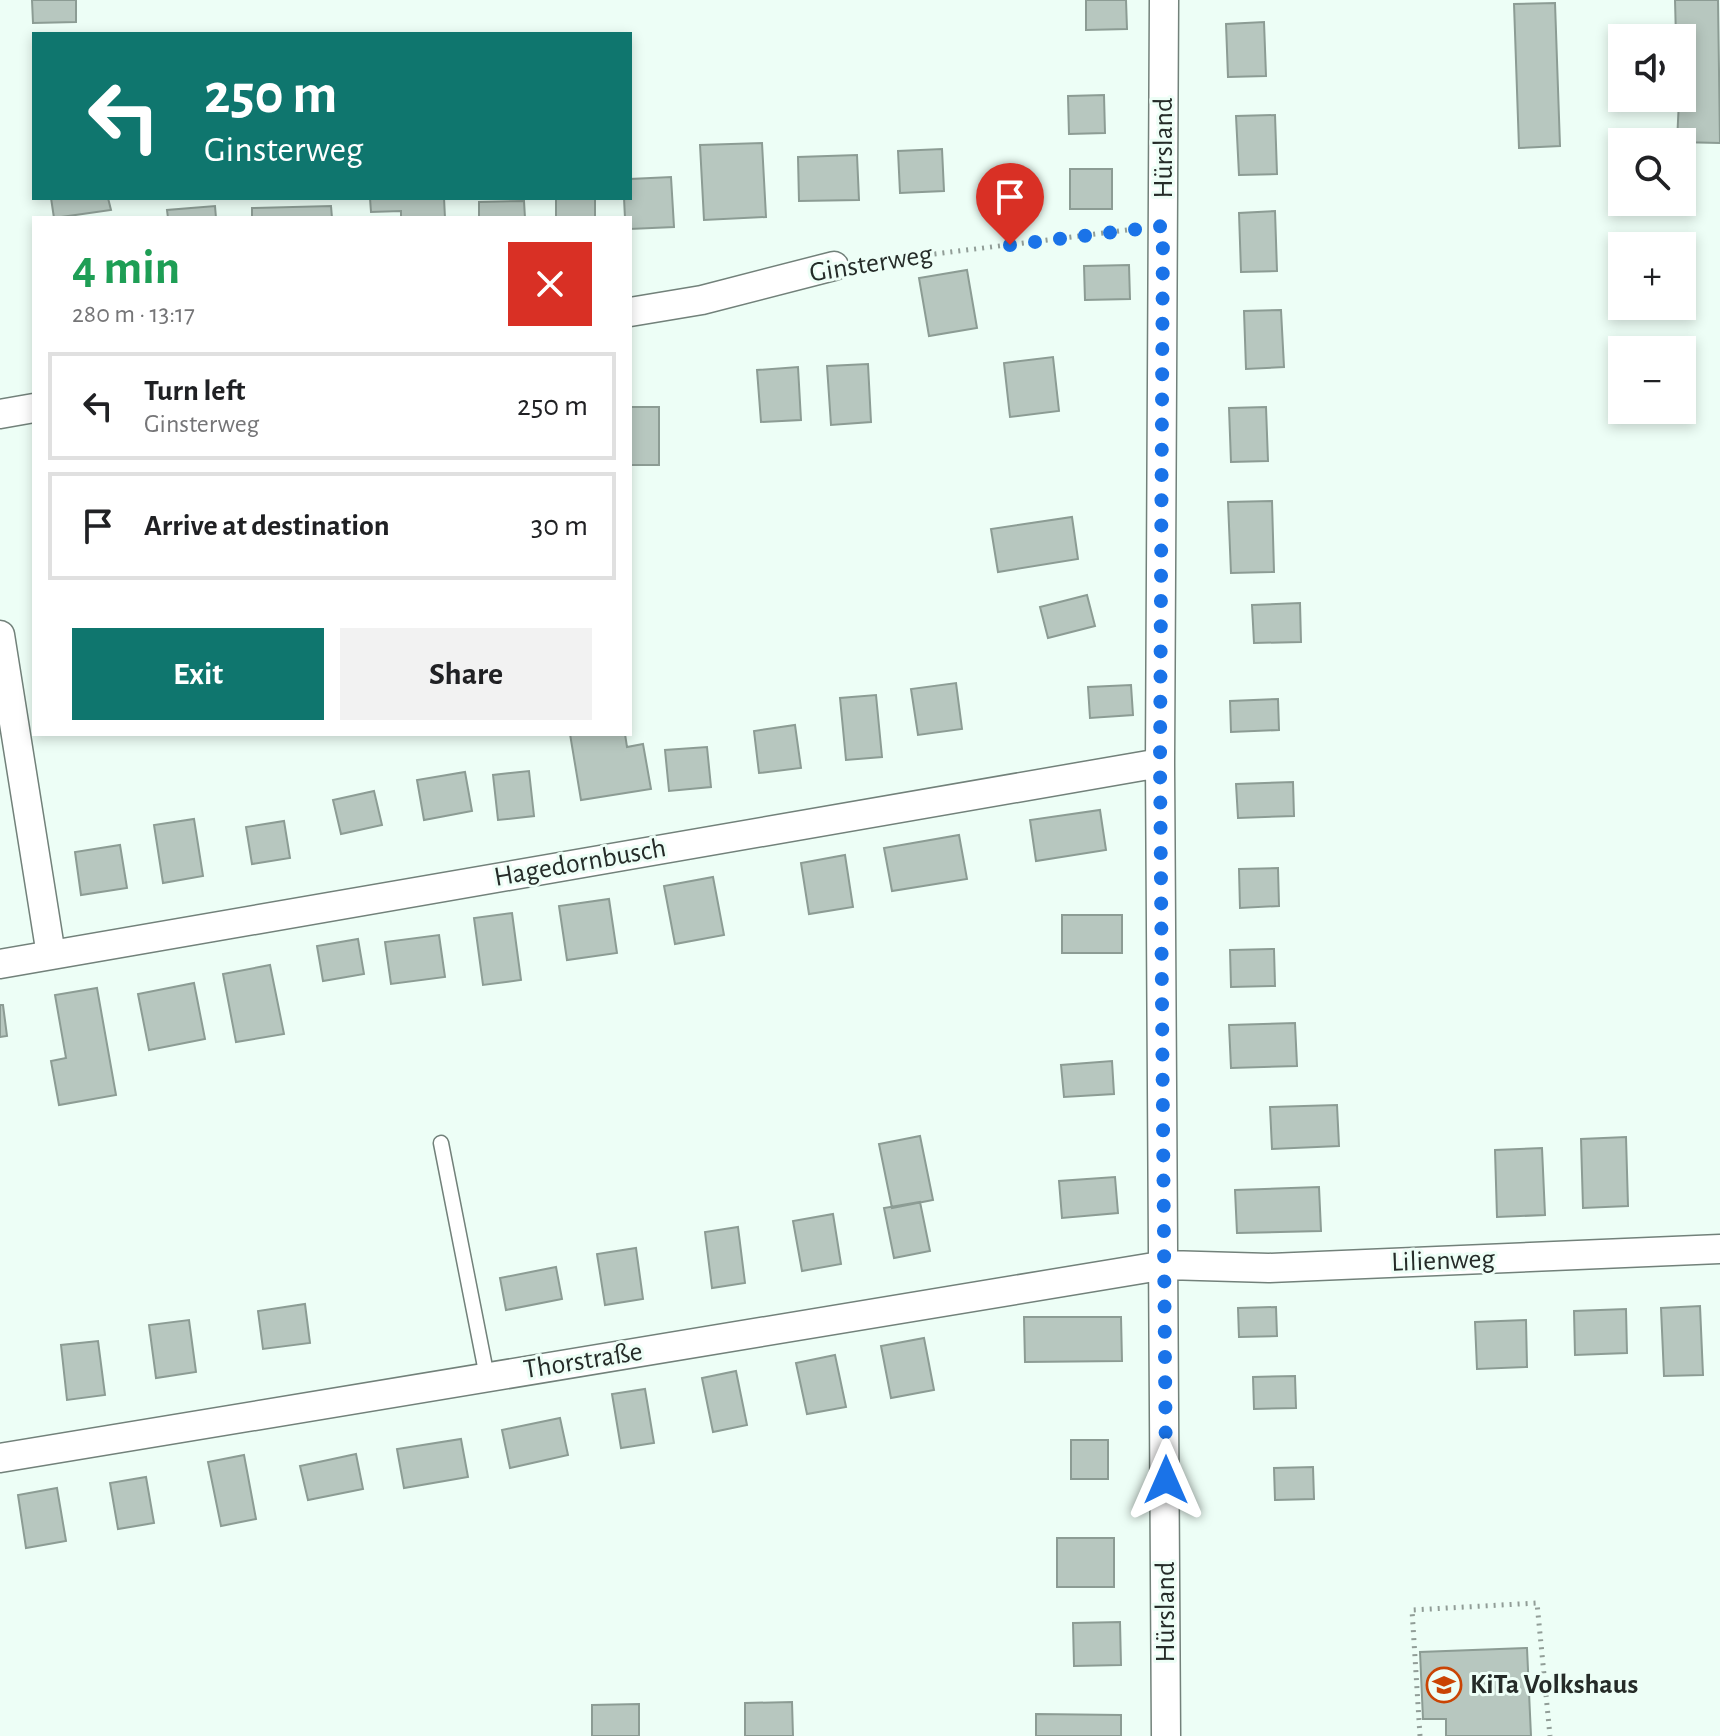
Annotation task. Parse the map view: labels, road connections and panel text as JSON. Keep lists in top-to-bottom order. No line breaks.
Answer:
{"streets":{"street":["Hürsland","Ginsterweg","Hagedornbusch","Lilienweg","Thorstraße"]},"crossings":[["Hürsland","Ginsterweg"],["Hürsland","Hagedornbusch"],["Hürsland","Lilienweg"],["Hürsland","Thorstraße"],["Lilienweg","Thorstraße"]],"places":{"school or university":["KiTa Volkshaus"]},"page":{"map_buttons":["+","−"],"turn":["250 m","Ginsterweg"],"heading":["4 min","280 m · 13:17"],"list":[{"name":"Turn left","note":"Ginsterweg","value":"250 m"},{"name":"Arrive at destination","value":"30 m"}],"buttons":["Exit","Share"]}}
